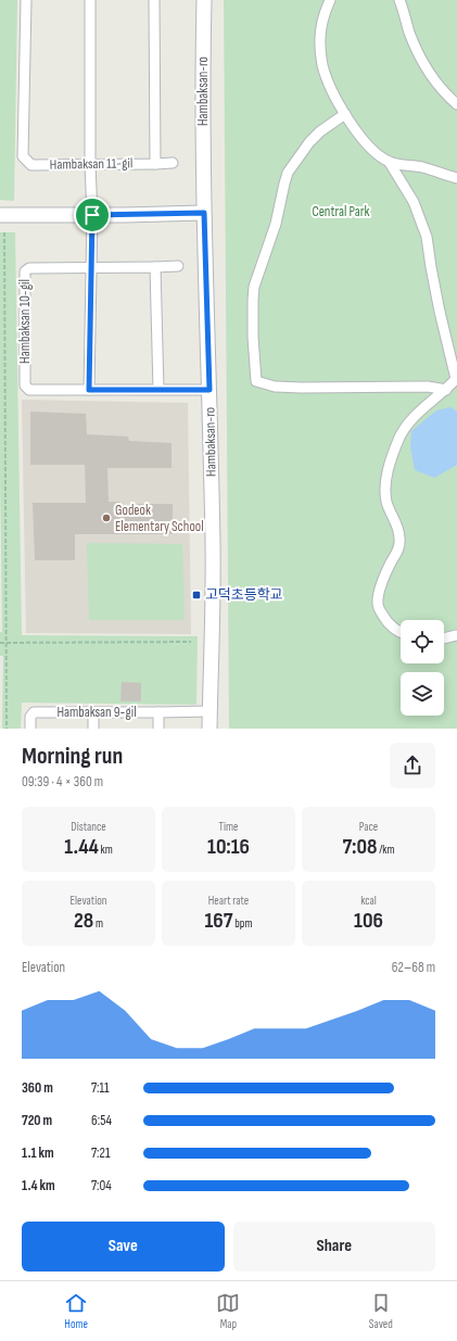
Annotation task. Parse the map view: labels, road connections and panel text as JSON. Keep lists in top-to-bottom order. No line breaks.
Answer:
{"streets":{"street":["Hambaksan-ro","Hambaksan 11-gil","Hambaksan 10-gil","Hambaksan 9-gil"]},"crossings":[["Hambaksan-ro","Hambaksan 10-gil"],["Hambaksan-ro","Hambaksan 9-gil"]],"parks":["Central Park"],"places":{"other":["Godeok Elementary School"],"transit":["고덕초등학교"]},"page":{"heading":["Morning run","09:39 · 4 × 360 m"],"stats":[["Distance","1.44 km"],["Time","10:16"],["Pace","7:08 /km"],["Elevation","28 m"],["Heart rate","167 bpm"],["kcal","106"]],"chart":["Elevation","62–68 m"],"list":[{"name":"360 m","note":"7:11"},{"name":"720 m","note":"6:54"},{"name":"1.1 km","note":"7:21"},{"name":"1.4 km","note":"7:04"}],"buttons":["Save","Share"],"tabs":["Home","Map","Saved"]}}
